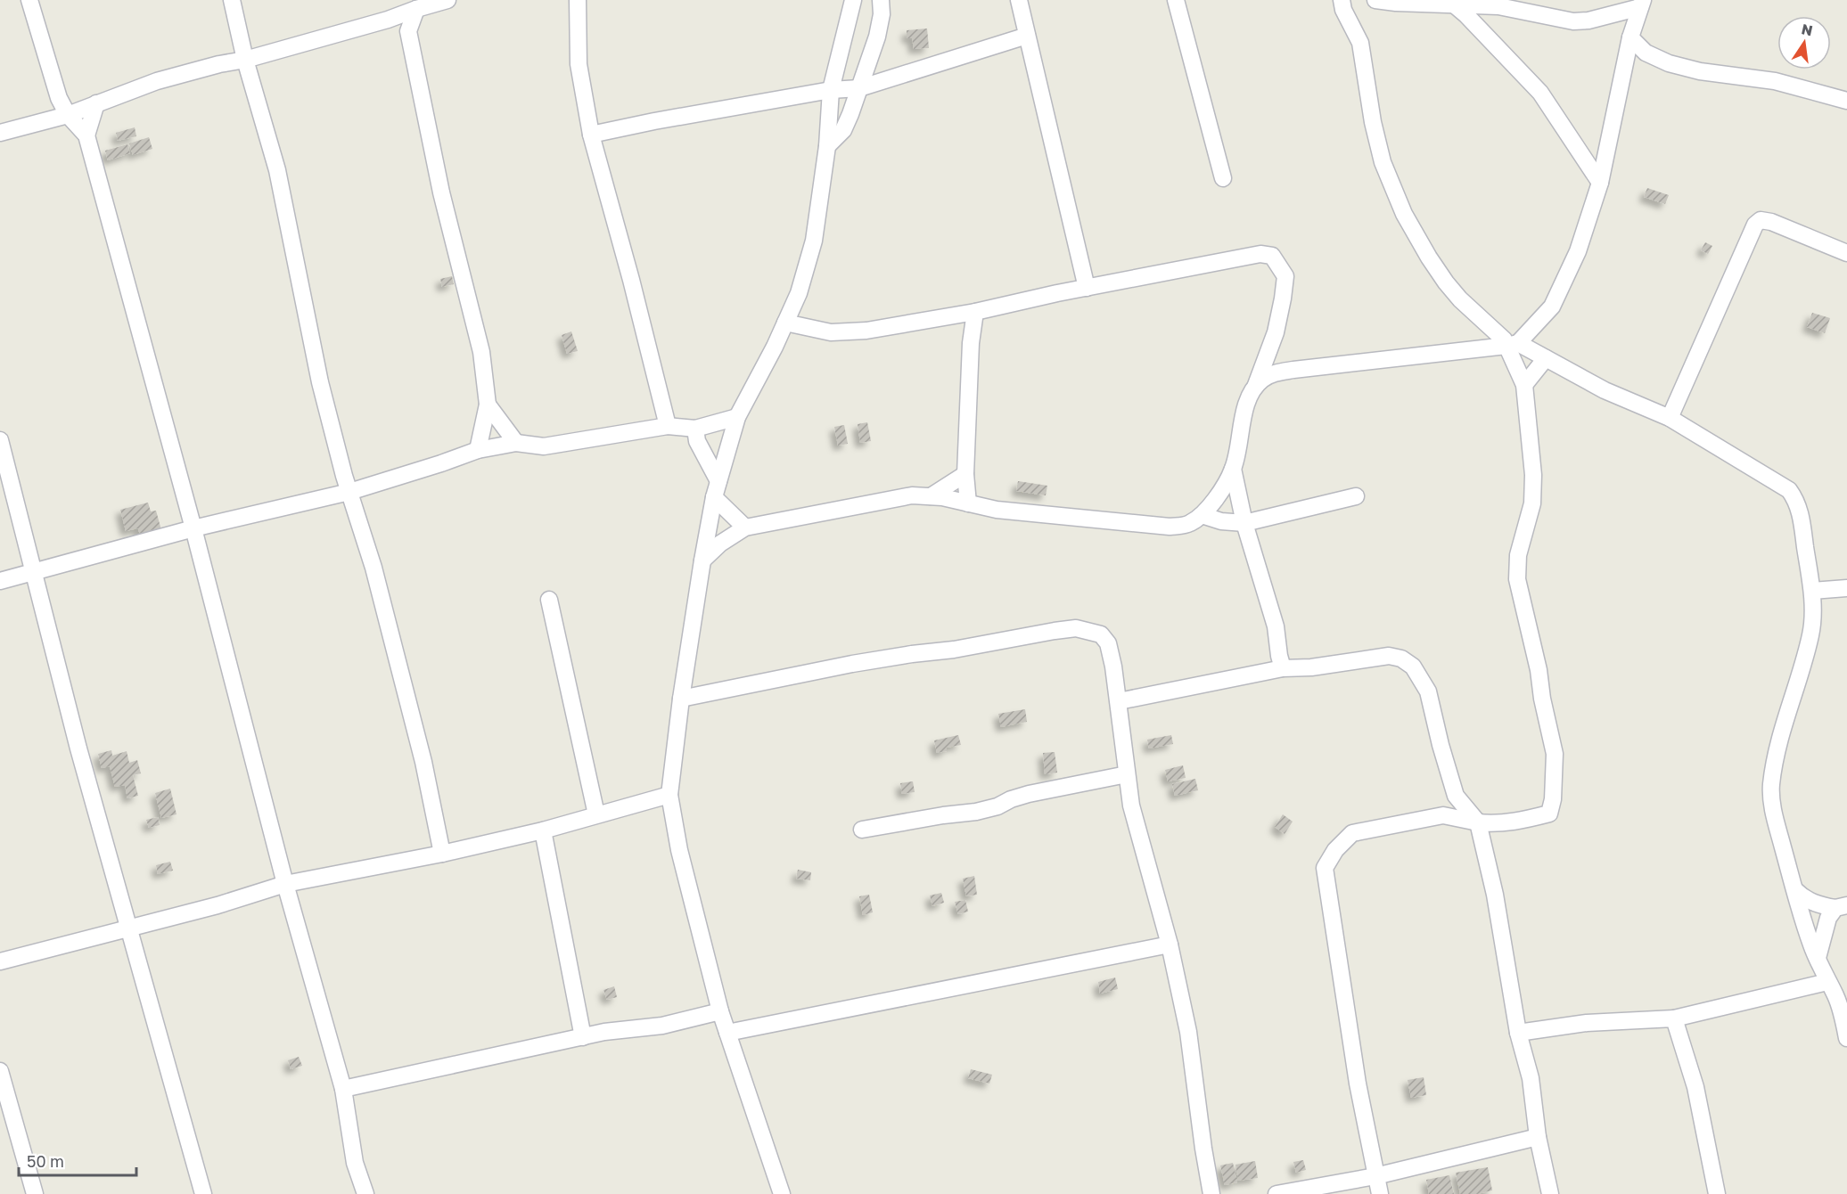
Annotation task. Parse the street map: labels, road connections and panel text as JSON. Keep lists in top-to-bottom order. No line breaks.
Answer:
{"scale_bar":"50 m","north":"top"}
